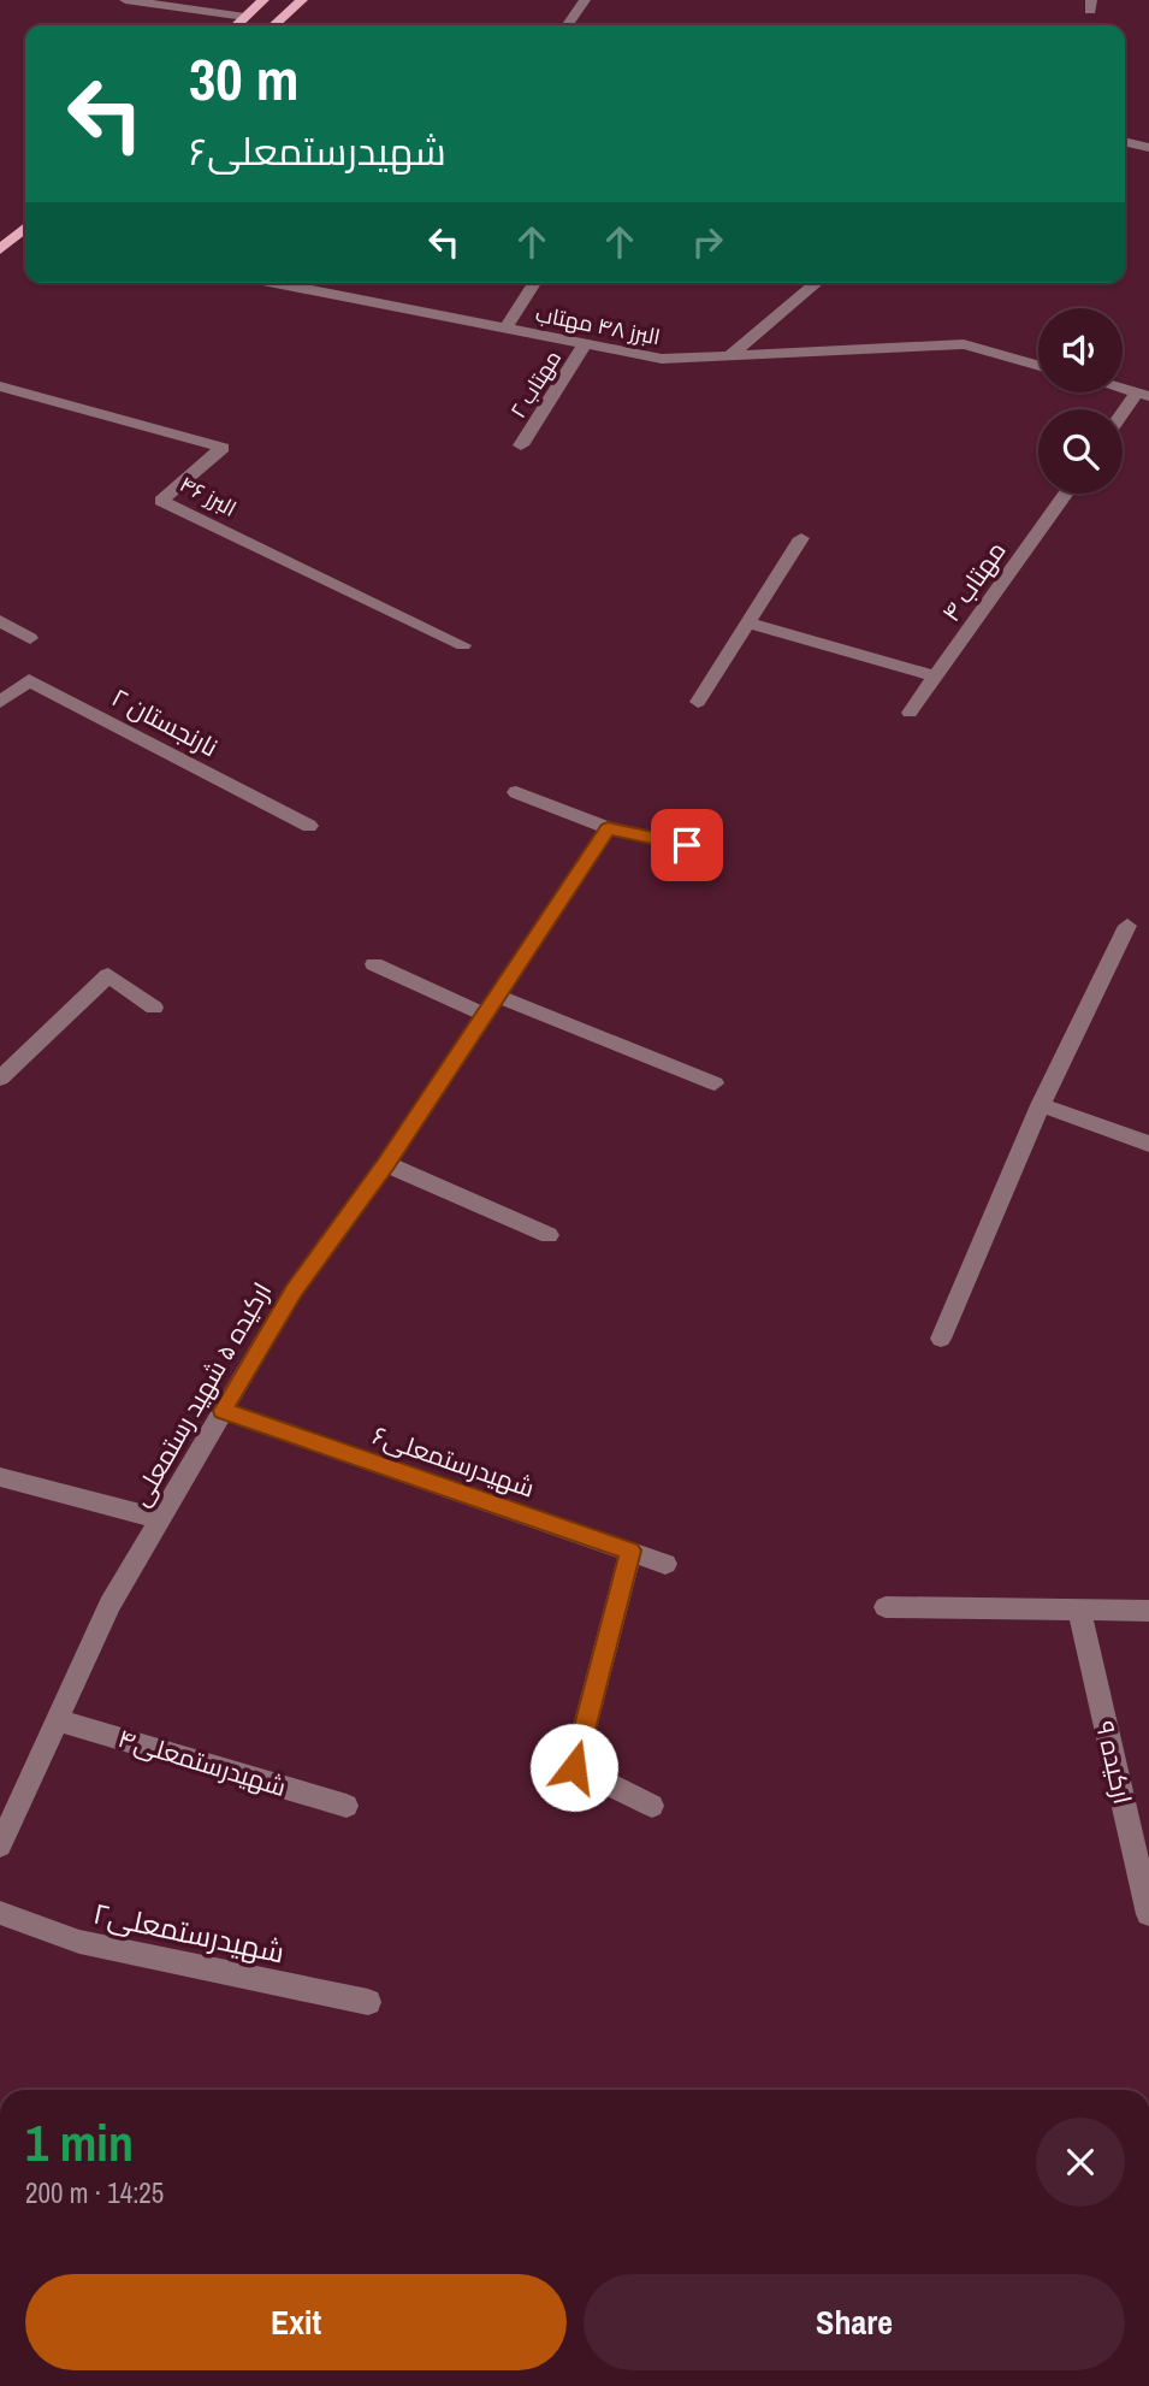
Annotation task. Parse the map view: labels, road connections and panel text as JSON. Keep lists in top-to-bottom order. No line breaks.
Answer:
{"streets":{"street":["البرز ۴۸ مهتاب","مهتاب ۲","البرز ۴۶","مهتاب ۴","نارنجستان ۲","ارکیده ۵ شهید رستمعلی","شهیدرستمعلی۶","شهیدرستمعلی۴","ارکیده ۹","شهیدرستمعلی۲"]},"crossings":[["البرز ۴۸ مهتاب","مهتاب ۲"],["ارکیده ۵ شهید رستمعلی","شهیدرستمعلی۶"],["ارکیده ۵ شهید رستمعلی","شهیدرستمعلی۴"]],"page":{"turn":["30 m","شهیدرستمعلی۶"],"heading":["1 min","200 m · 14:25"],"buttons":["Exit","Share"]}}
